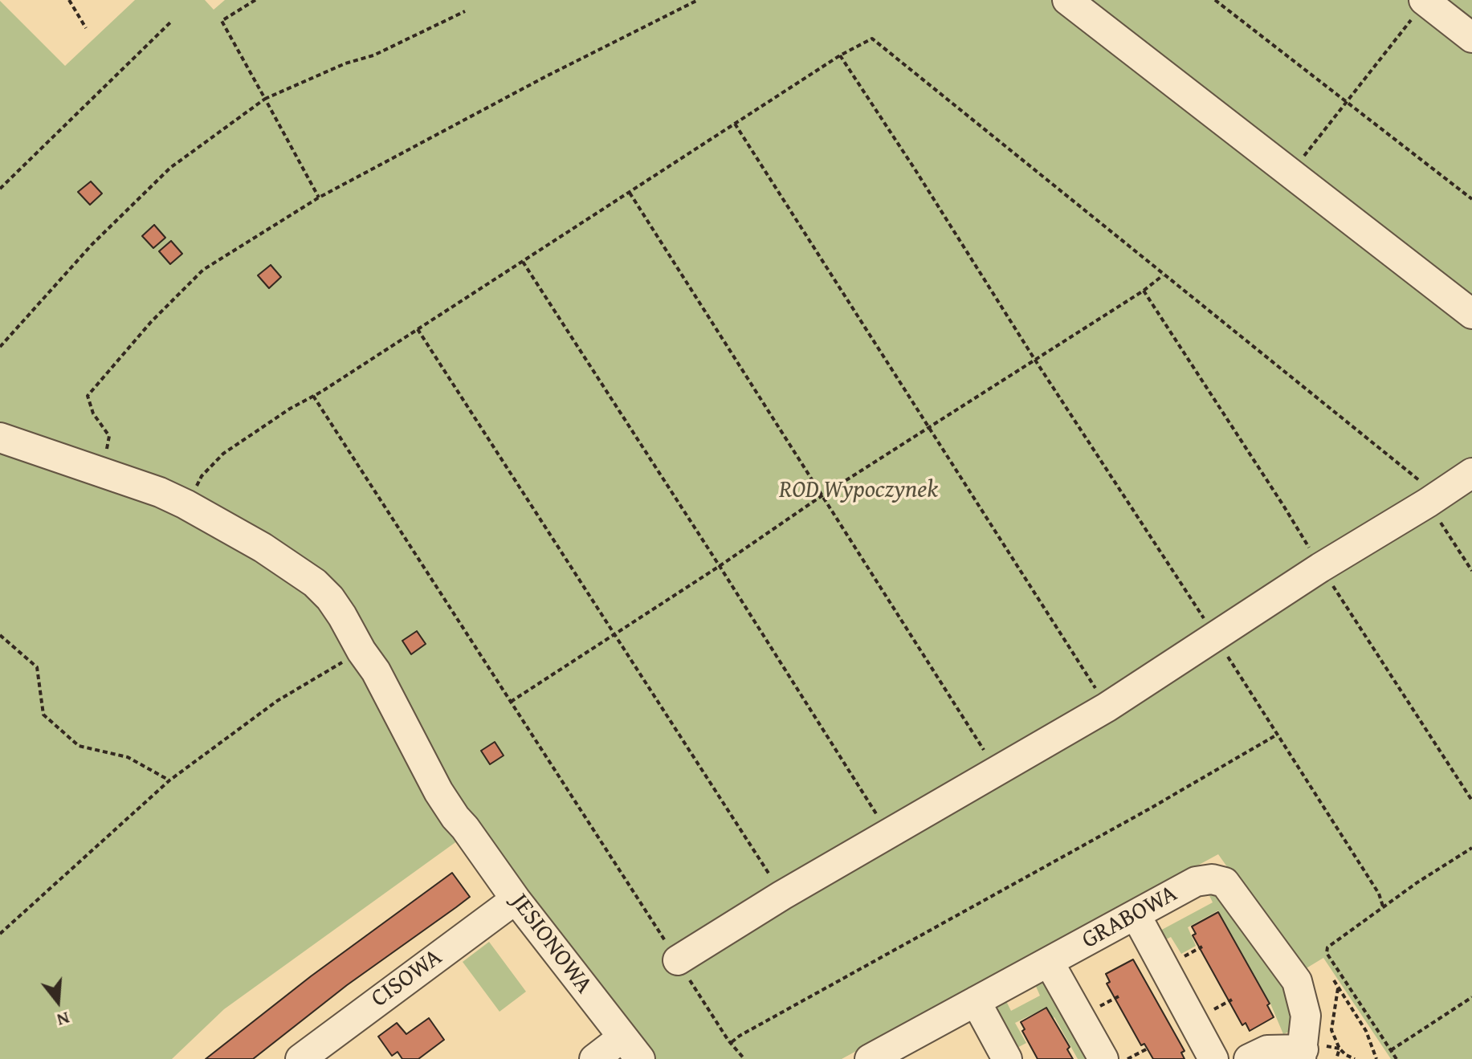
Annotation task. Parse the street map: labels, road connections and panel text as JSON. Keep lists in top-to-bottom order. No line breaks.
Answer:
{"streets":{"street":["GRABOWA","JESIONOWA","CISOWA"]},"crossings":[["JESIONOWA","CISOWA"]],"parks":["ROD Wypoczynek"],"north":"bottom"}
